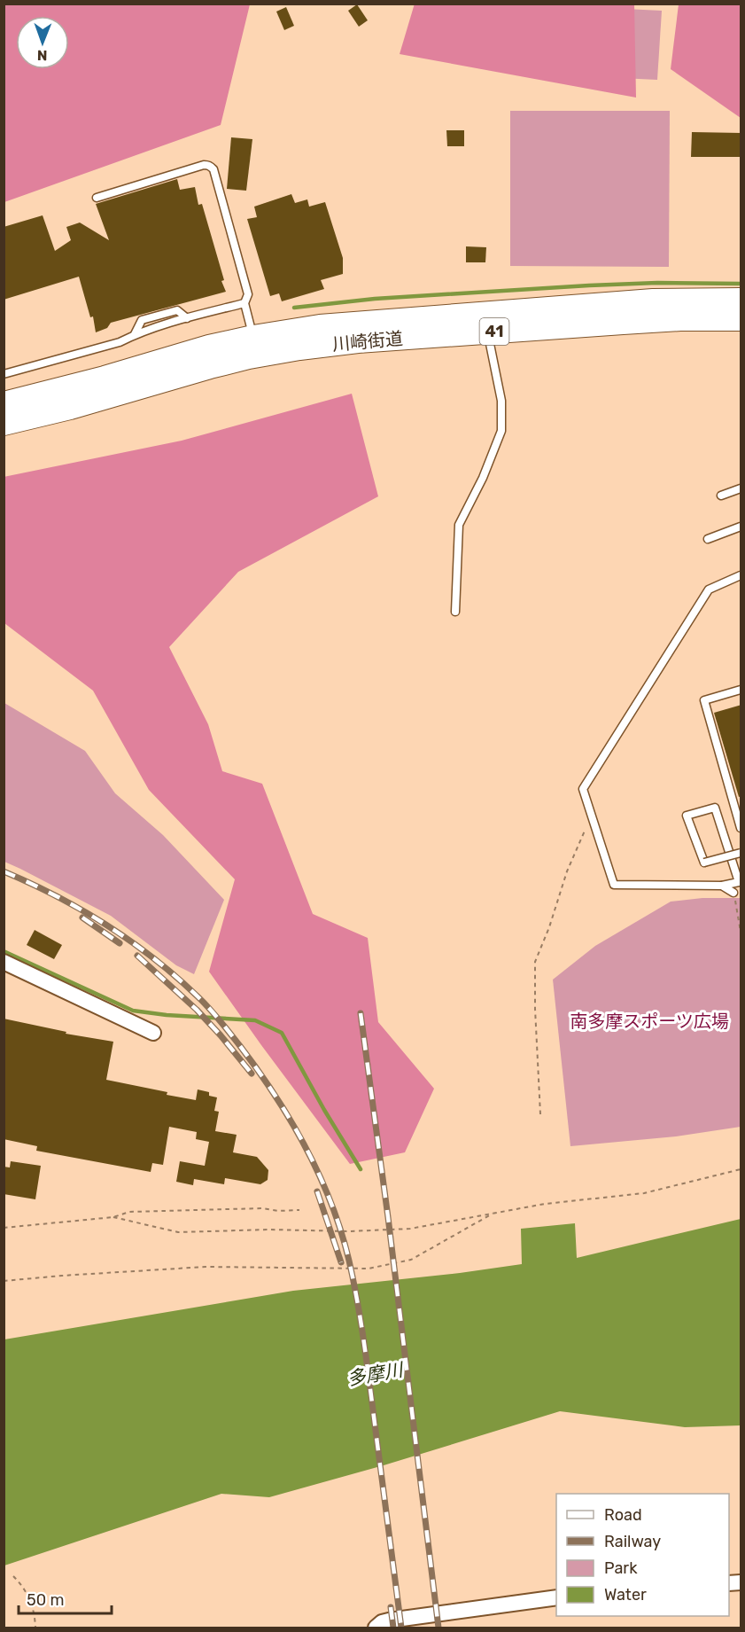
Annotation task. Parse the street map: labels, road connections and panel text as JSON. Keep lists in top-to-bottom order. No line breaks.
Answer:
{"streets":{"main road":["41","川崎街道"]},"water":["多摩川"],"parks":["南多摩スポーツ広場"],"legend":["Road","Railway","Park","Water"],"scale_bar":"50 m","north":"bottom"}
